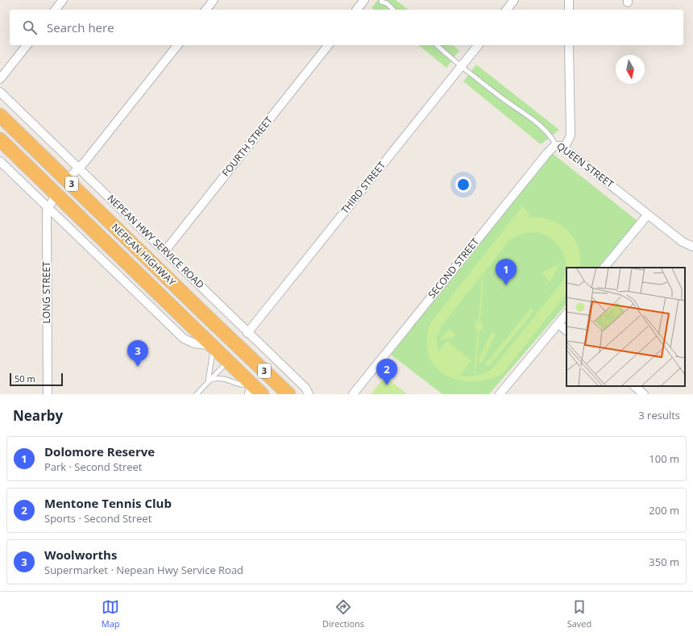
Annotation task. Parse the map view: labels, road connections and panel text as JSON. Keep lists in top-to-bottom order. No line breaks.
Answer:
{"streets":{"highway":["3","NEPEAN HIGHWAY"],"street":["FOURTH STREET","QUEEN STREET","THIRD STREET","NEPEAN HWY SERVICE ROAD","SECOND STREET","LONG STREET"]},"crossings":[["FOURTH STREET","NEPEAN HWY SERVICE ROAD"],["QUEEN STREET","THIRD STREET"],["QUEEN STREET","SECOND STREET"],["THIRD STREET","NEPEAN HWY SERVICE ROAD"]],"scale_bar":"50 m","north":"bottom","page":{"search":"Search here","pins":["1","3","2"],"scale":"50 m","heading":["Nearby","3 results"],"list":[{"mark":"1","name":"Dolomore Reserve","note":"Park · Second Street","value":"100 m"},{"mark":"2","name":"Mentone Tennis Club","note":"Sports · Second Street","value":"200 m"},{"mark":"3","name":"Woolworths","note":"Supermarket · Nepean Hwy Service Road","value":"350 m"}],"nav":["Map","Directions","Saved"]}}
